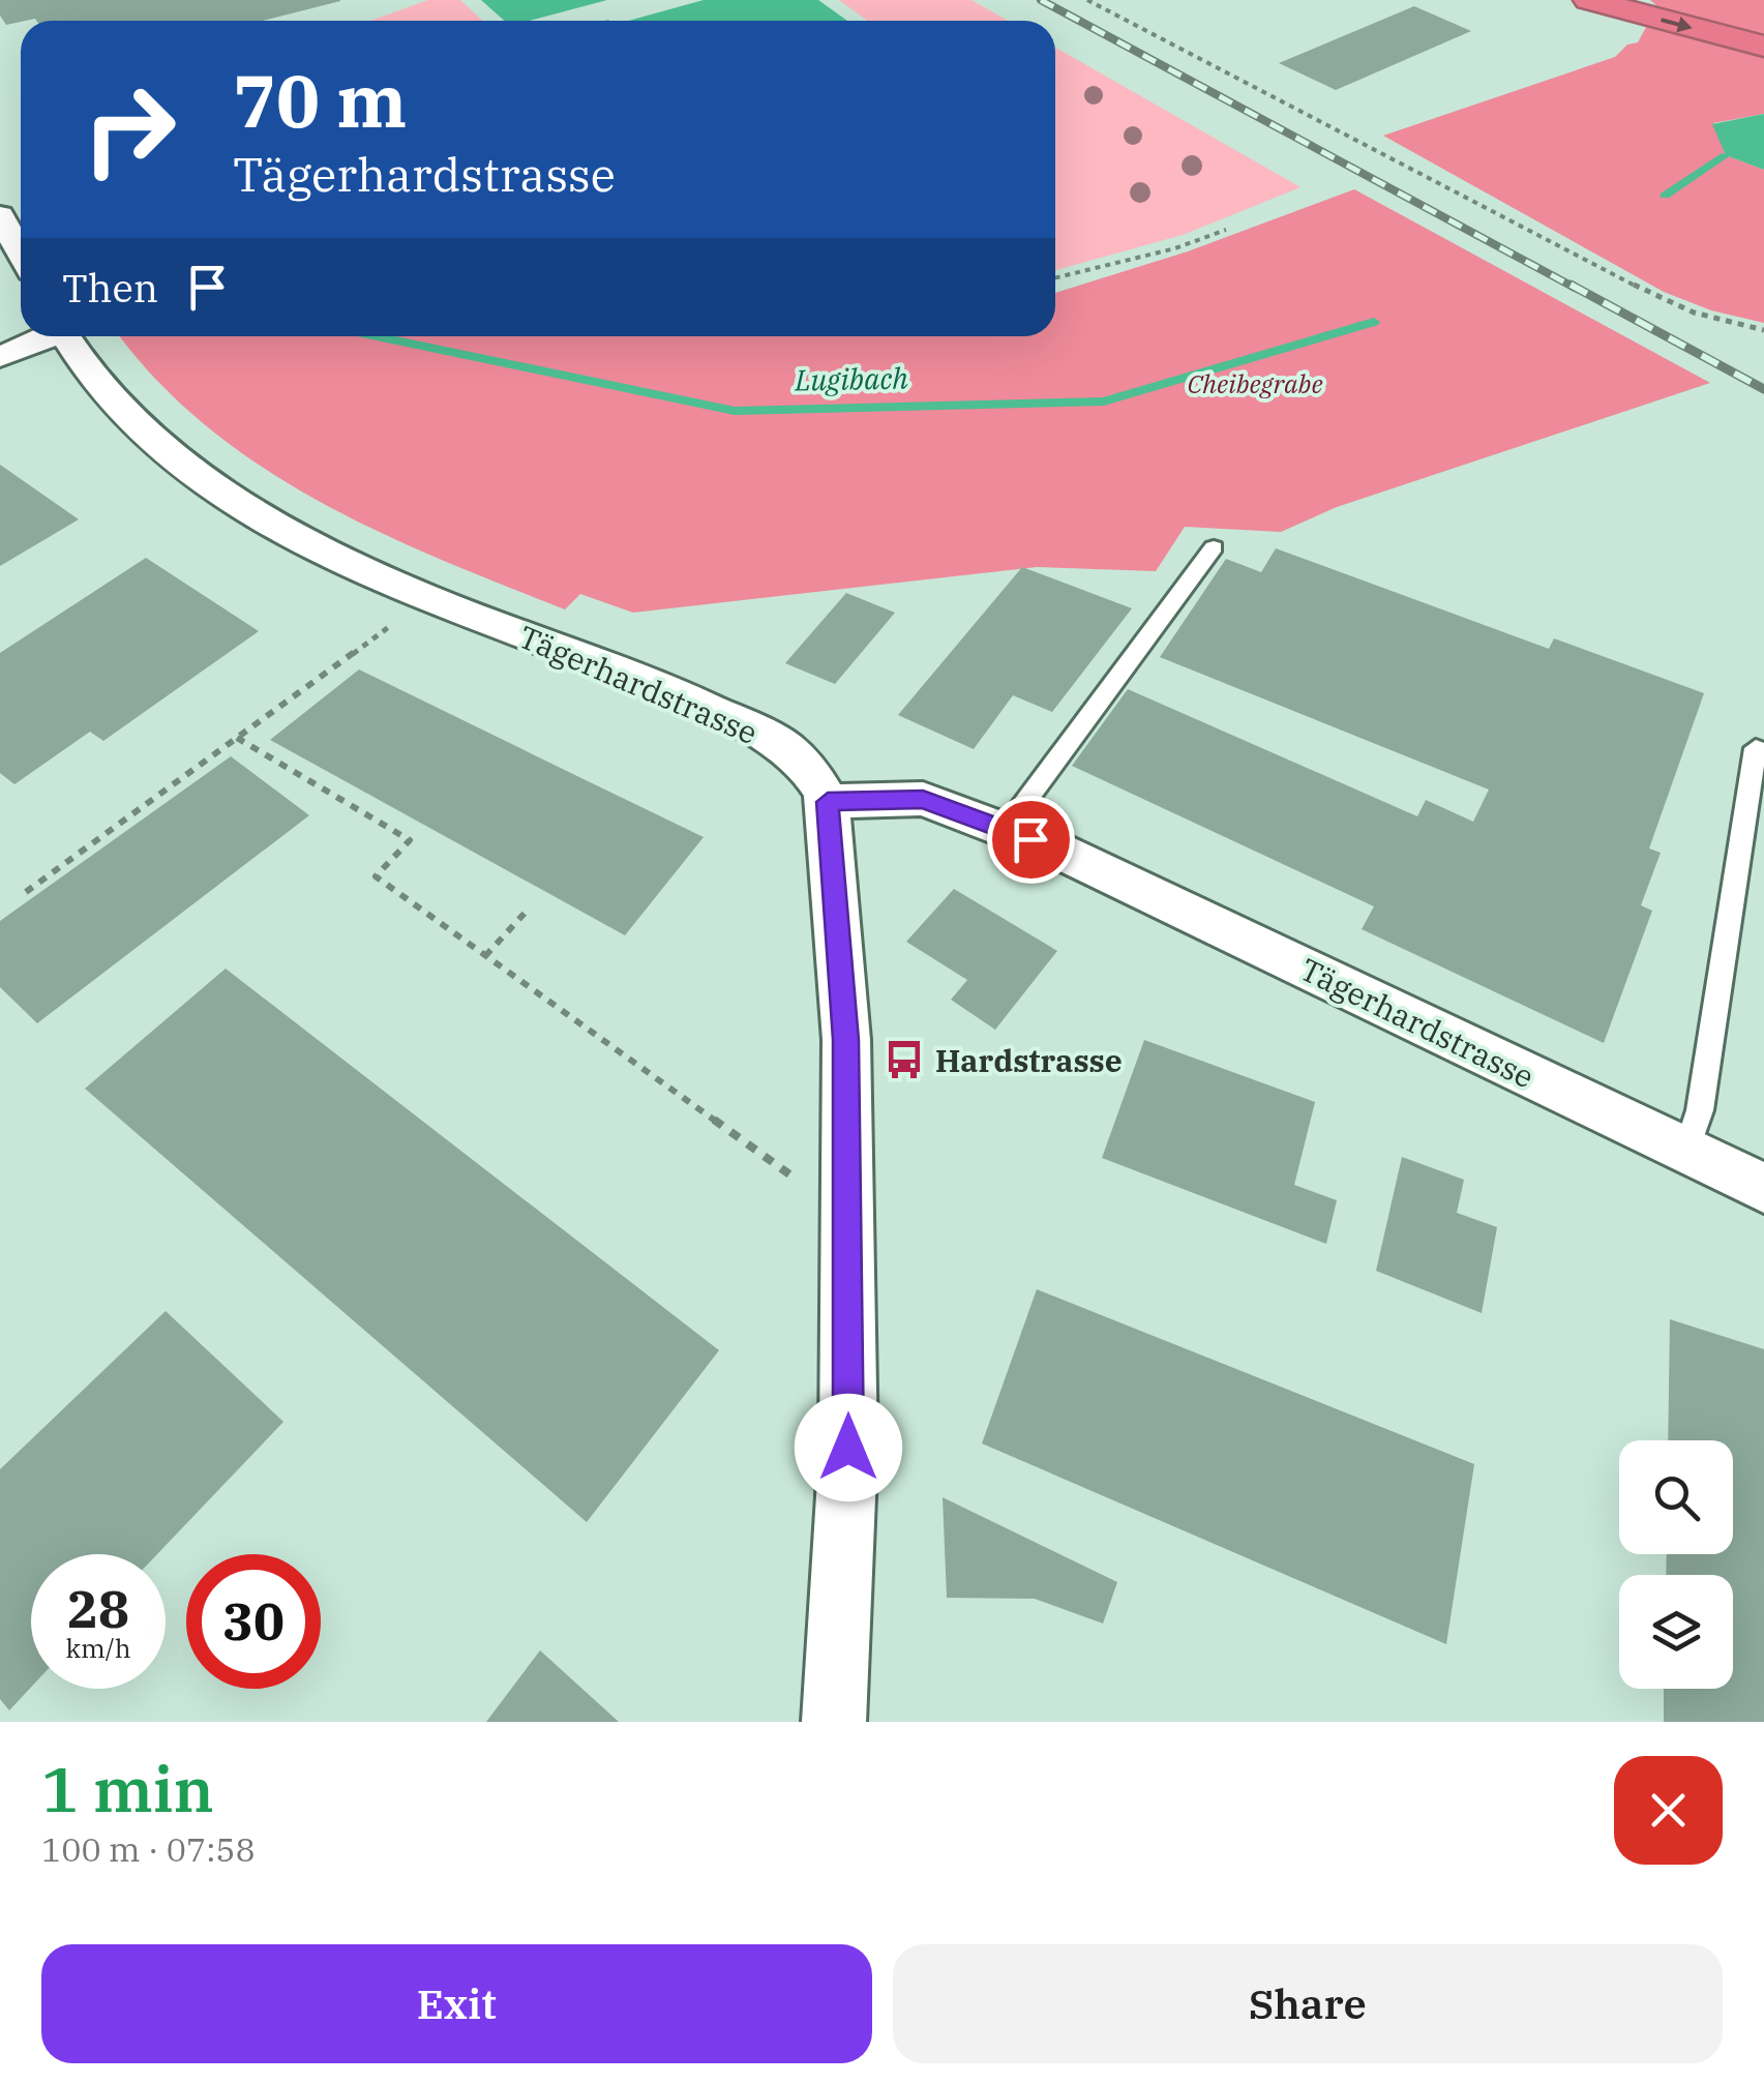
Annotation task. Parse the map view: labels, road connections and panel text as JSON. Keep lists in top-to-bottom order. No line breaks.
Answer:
{"streets":{"street":["Tägerhardstrasse"]},"water":["Lugibach"],"parks":["Cheibegrabe"],"places":{"bus stop":["Hardstrasse"]},"page":{"turn":["70 m","Tägerhardstrasse"],"then":"Then","speed":"28 km/h","limit":"30","heading":["1 min","100 m · 07:58"],"buttons":["Exit","Share"]}}
